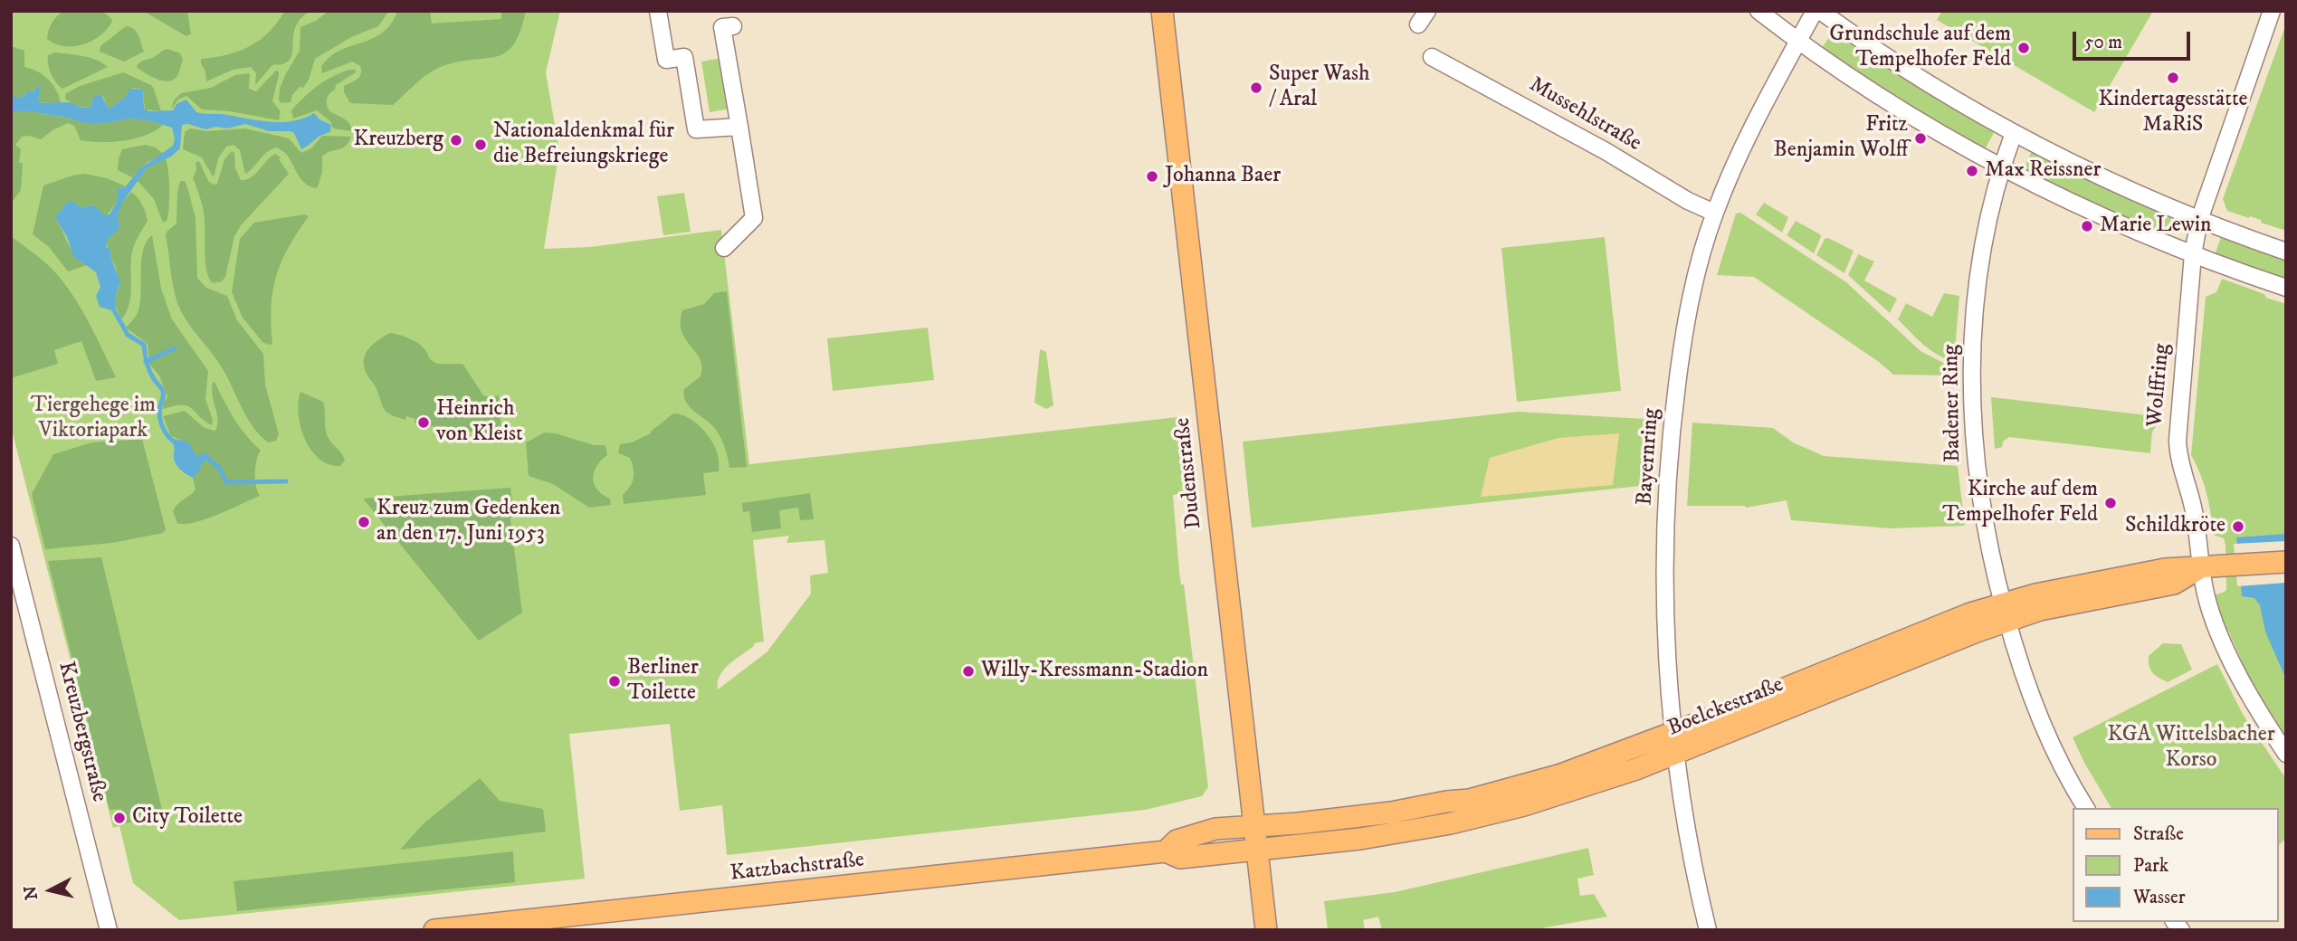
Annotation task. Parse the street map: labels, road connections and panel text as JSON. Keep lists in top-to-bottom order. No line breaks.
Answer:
{"streets":{"main road":["Dudenstraße","Boelckestraße","Katzbachstraße"],"street":["Mussehlstraße","Wolffring","Badener Ring","Bayernring","Kreuzbergstraße"]},"crossings":[["Mussehlstraße","Bayernring"],["Wolffring","Boelckestraße"],["Badener Ring","Boelckestraße"],["Bayernring","Boelckestraße"],["Dudenstraße","Boelckestraße"],["Dudenstraße","Katzbachstraße"],["Boelckestraße","Katzbachstraße"]],"parks":["Tiergehege im Viktoriapark","KGA Wittelsbacher Korso"],"places":["Grundschule auf dem Tempelhofer Feld","Kindertagesstätte MaRiS","Super Wash / Aral","Fritz Benjamin Wolff","Kreuzberg","Nationaldenkmal für die Befreiungskriege","Max Reissner","Johanna Baer","Marie Lewin","Heinrich von Kleist","Kirche auf dem Tempelhofer Feld","Kreuz zum Gedenken an den 17. Juni 1953","Schildkröte","Willy-Kressmann-Stadion","Berliner Toilette","City Toilette"],"legend":["Straße","Park","Wasser"],"scale_bar":"50 m","north":"left"}
